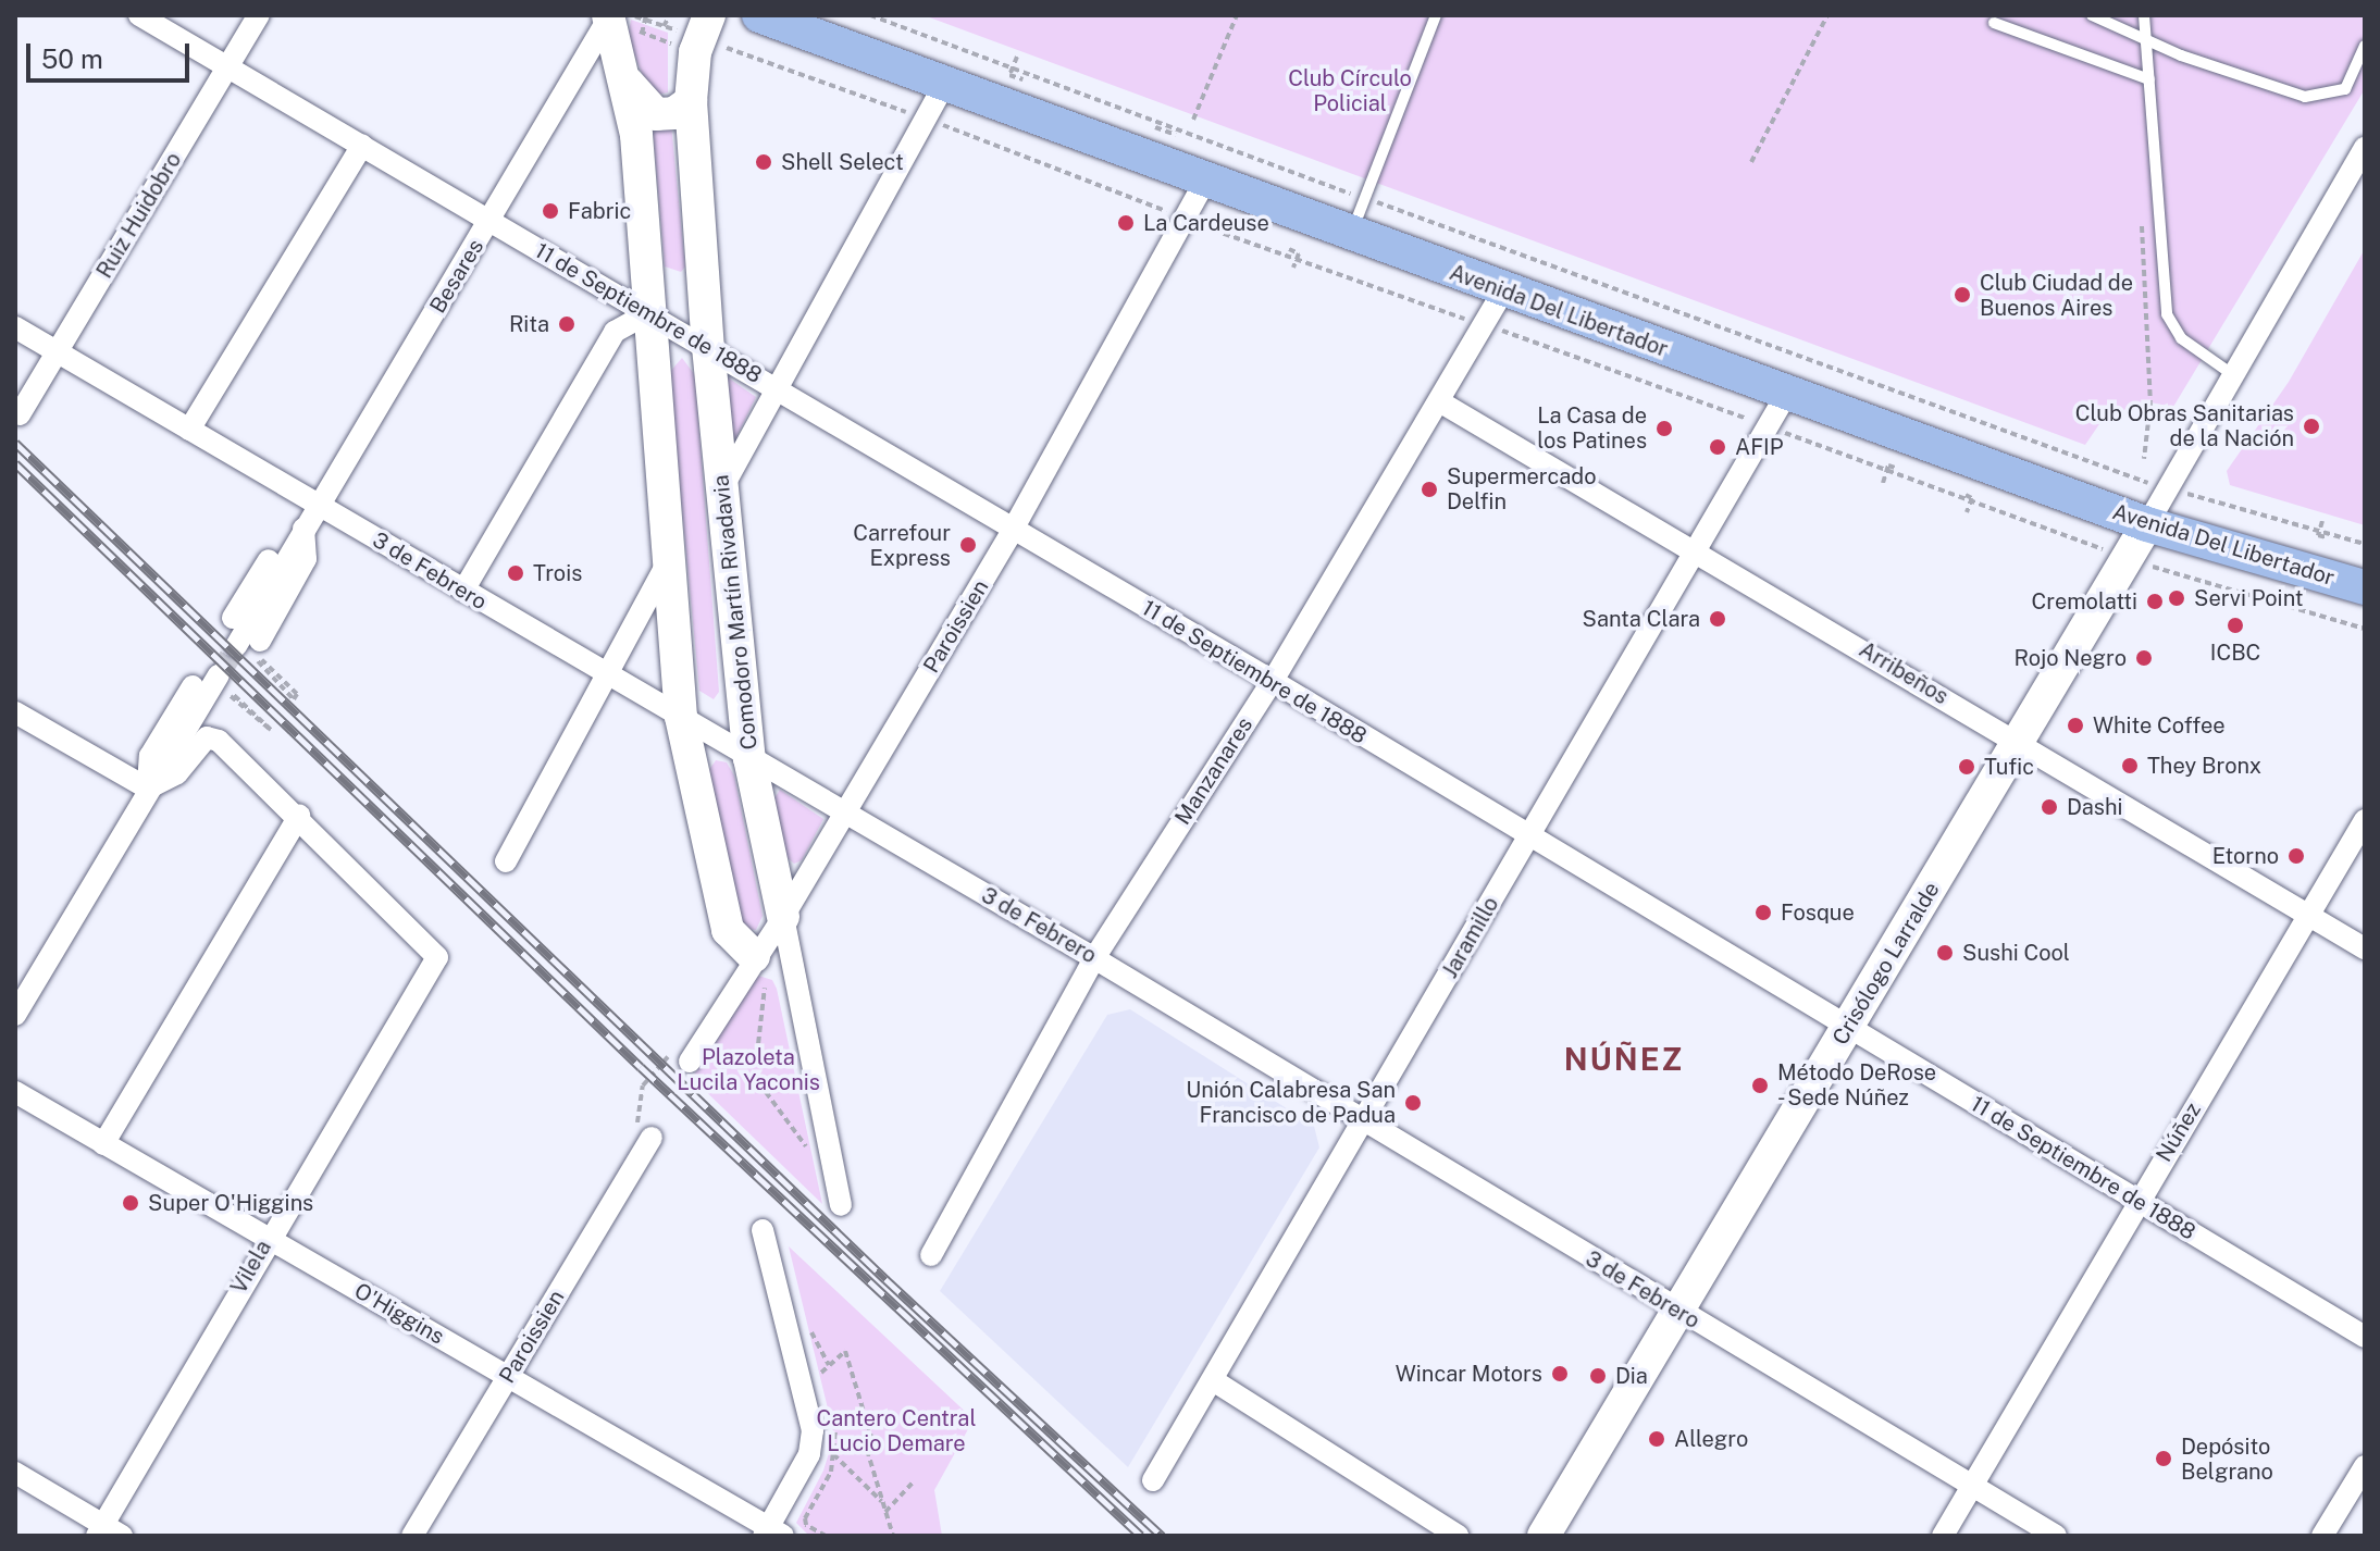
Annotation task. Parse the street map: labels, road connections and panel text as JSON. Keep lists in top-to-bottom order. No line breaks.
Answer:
{"streets":{"main road":["Avenida Del Libertador"],"street":["Ruiz Huidobro","Besares","11 de Septiembre de 1888","3 de Febrero","Comodoro Martín Rivadavia","Paroissien","Arribeños","Manzanares","Jaramillo","Crisólogo Larralde","Núñez","Vilela","O'Higgins"]},"crossings":[["Ruiz Huidobro","11 de Septiembre de 1888"],["Ruiz Huidobro","3 de Febrero"],["Besares","11 de Septiembre de 1888"],["Besares","3 de Febrero"],["Avenida Del Libertador","Paroissien"],["Avenida Del Libertador","Manzanares"],["Avenida Del Libertador","Jaramillo"],["Avenida Del Libertador","Crisólogo Larralde"],["11 de Septiembre de 1888","Comodoro Martín Rivadavia"],["11 de Septiembre de 1888","Paroissien"],["11 de Septiembre de 1888","Manzanares"],["11 de Septiembre de 1888","Jaramillo"],["11 de Septiembre de 1888","Crisólogo Larralde"],["11 de Septiembre de 1888","Núñez"],["3 de Febrero","Comodoro Martín Rivadavia"],["3 de Febrero","Paroissien"],["3 de Febrero","Manzanares"],["3 de Febrero","Jaramillo"],["3 de Febrero","Crisólogo Larralde"],["3 de Febrero","Núñez"],["Comodoro Martín Rivadavia","Paroissien"],["Paroissien","O'Higgins"],["Arribeños","Manzanares"],["Arribeños","Jaramillo"],["Arribeños","Crisólogo Larralde"],["Arribeños","Núñez"],["Vilela","O'Higgins"]],"districts":["NÚÑEZ"],"parks":["Club Círculo Policial","Plazoleta Lucila Yaconis","Cantero Central Lucio Demare"],"places":["Shell Select","Fabric","La Cardeuse","Club Ciudad de Buenos Aires","Rita","Club Obras Sanitarias de la Nación","La Casa de los Patines","AFIP","Supermercado Delfin","Carrefour Express","Trois","Servi Point","Cremolatti","Santa Clara","ICBC","Rojo Negro","White Coffee","They Bronx","Tufic","Dashi","Etorno","Fosque","Sushi Cool","Método DeRose - Sede Núñez","Unión Calabresa San Francisco de Padua","Super O'Higgins","Wincar Motors","Dia","Allegro","Depósito Belgrano"],"scale_bar":"50 m"}
